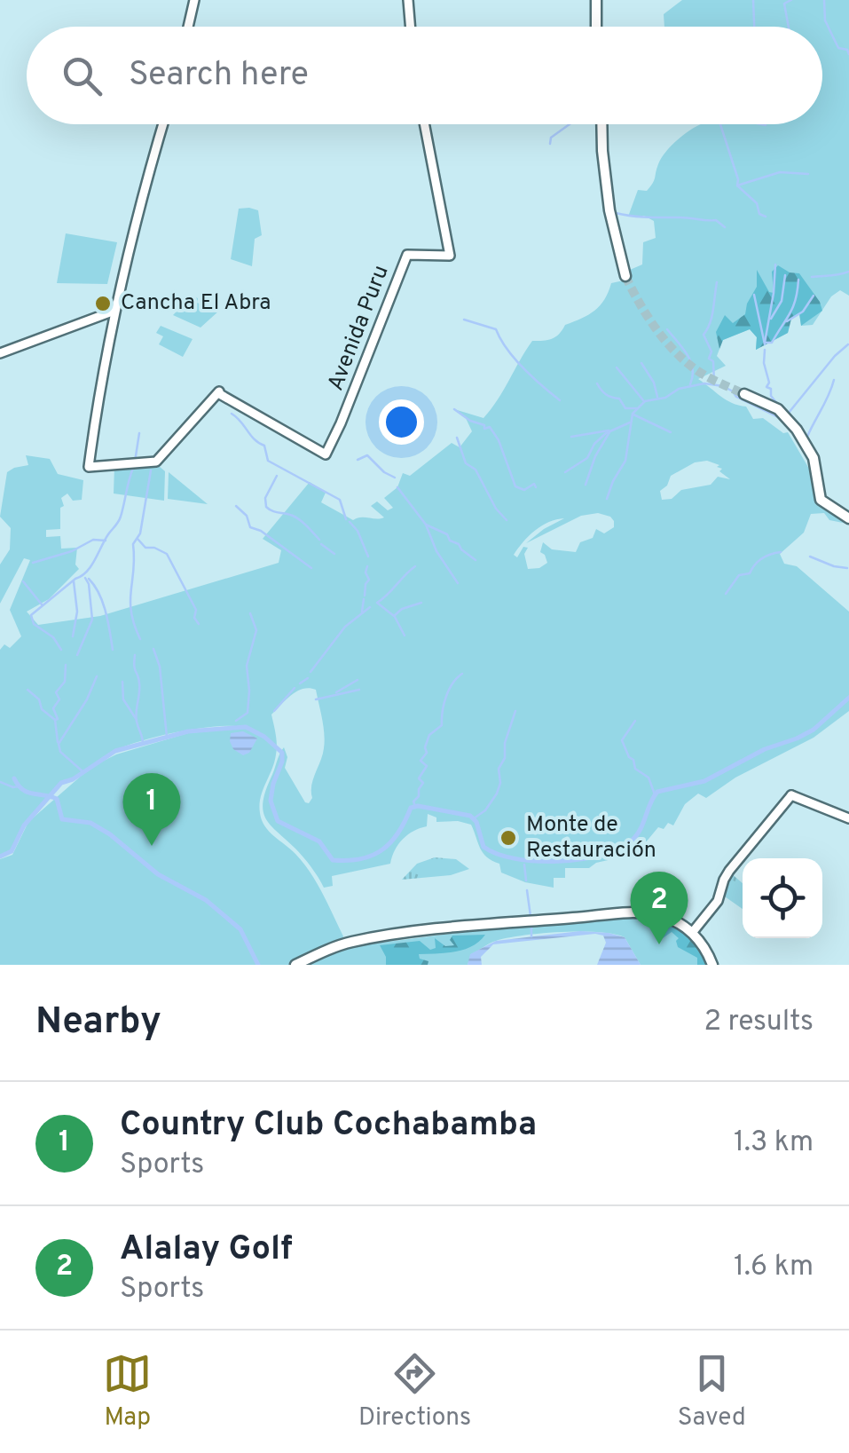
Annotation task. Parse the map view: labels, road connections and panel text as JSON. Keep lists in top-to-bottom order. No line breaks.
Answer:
{"streets":{"street":["Avenida Puru"]},"places":["Cancha El Abra","Monte de Restauración"],"page":{"search":"Search here","pins":["1","2"],"heading":["Nearby","2 results"],"list":[{"mark":"1","name":"Country Club Cochabamba","note":"Sports","value":"1.3 km"},{"mark":"2","name":"Alalay Golf","note":"Sports","value":"1.6 km"}],"nav":["Map","Directions","Saved"]}}
